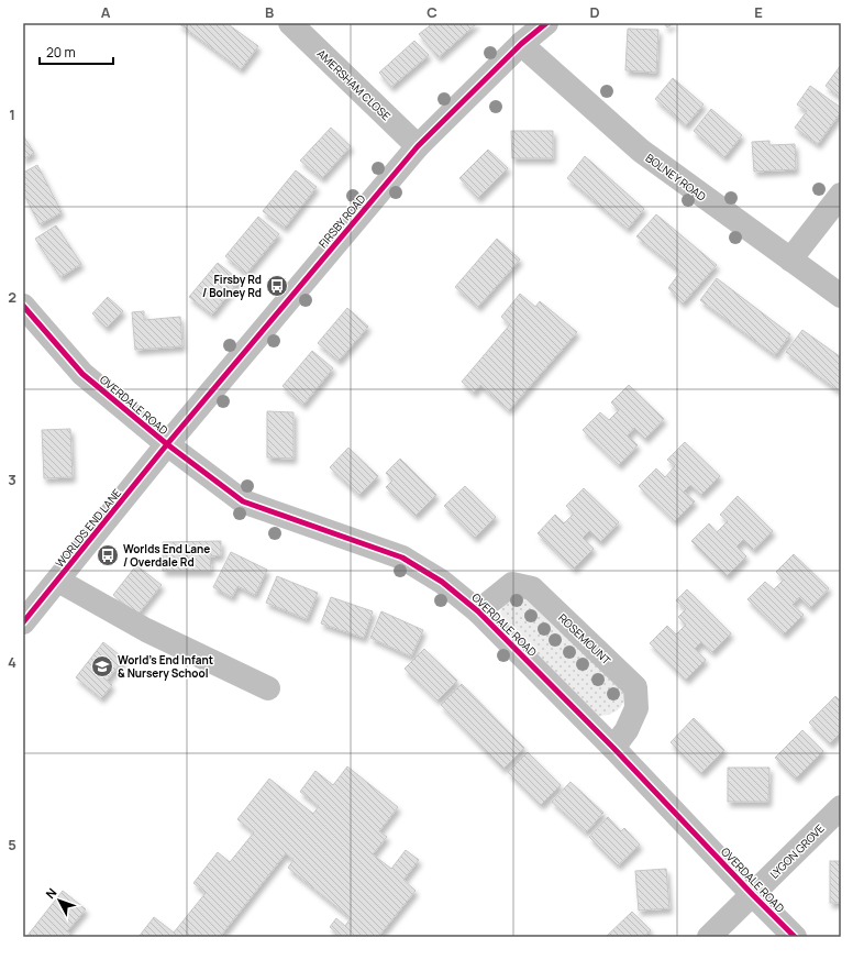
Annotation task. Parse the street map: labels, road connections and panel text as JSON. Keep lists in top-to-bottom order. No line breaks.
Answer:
{"streets":{"street":["AMERSHAM CLOSE","BOLNEY ROAD","FIRSBY ROAD","OVERDALE ROAD","WORLDS END LANE","ROSEMOUNT","LYGON GROVE"]},"crossings":[["AMERSHAM CLOSE","FIRSBY ROAD"],["BOLNEY ROAD","FIRSBY ROAD"],["FIRSBY ROAD","OVERDALE ROAD"],["FIRSBY ROAD","WORLDS END LANE"],["OVERDALE ROAD","WORLDS END LANE"],["OVERDALE ROAD","ROSEMOUNT"],["OVERDALE ROAD","LYGON GROVE"]],"places":{"bus stop":["Firsby Rd / Bolney Rd","Worlds End Lane / Overdale Rd"],"school or university":["World's End Infant & Nursery School"]},"scale_bar":"20 m","north":"top left","grid":{"columns":["A","B","C","D","E"],"rows":["1","2","3","4","5"]}}
